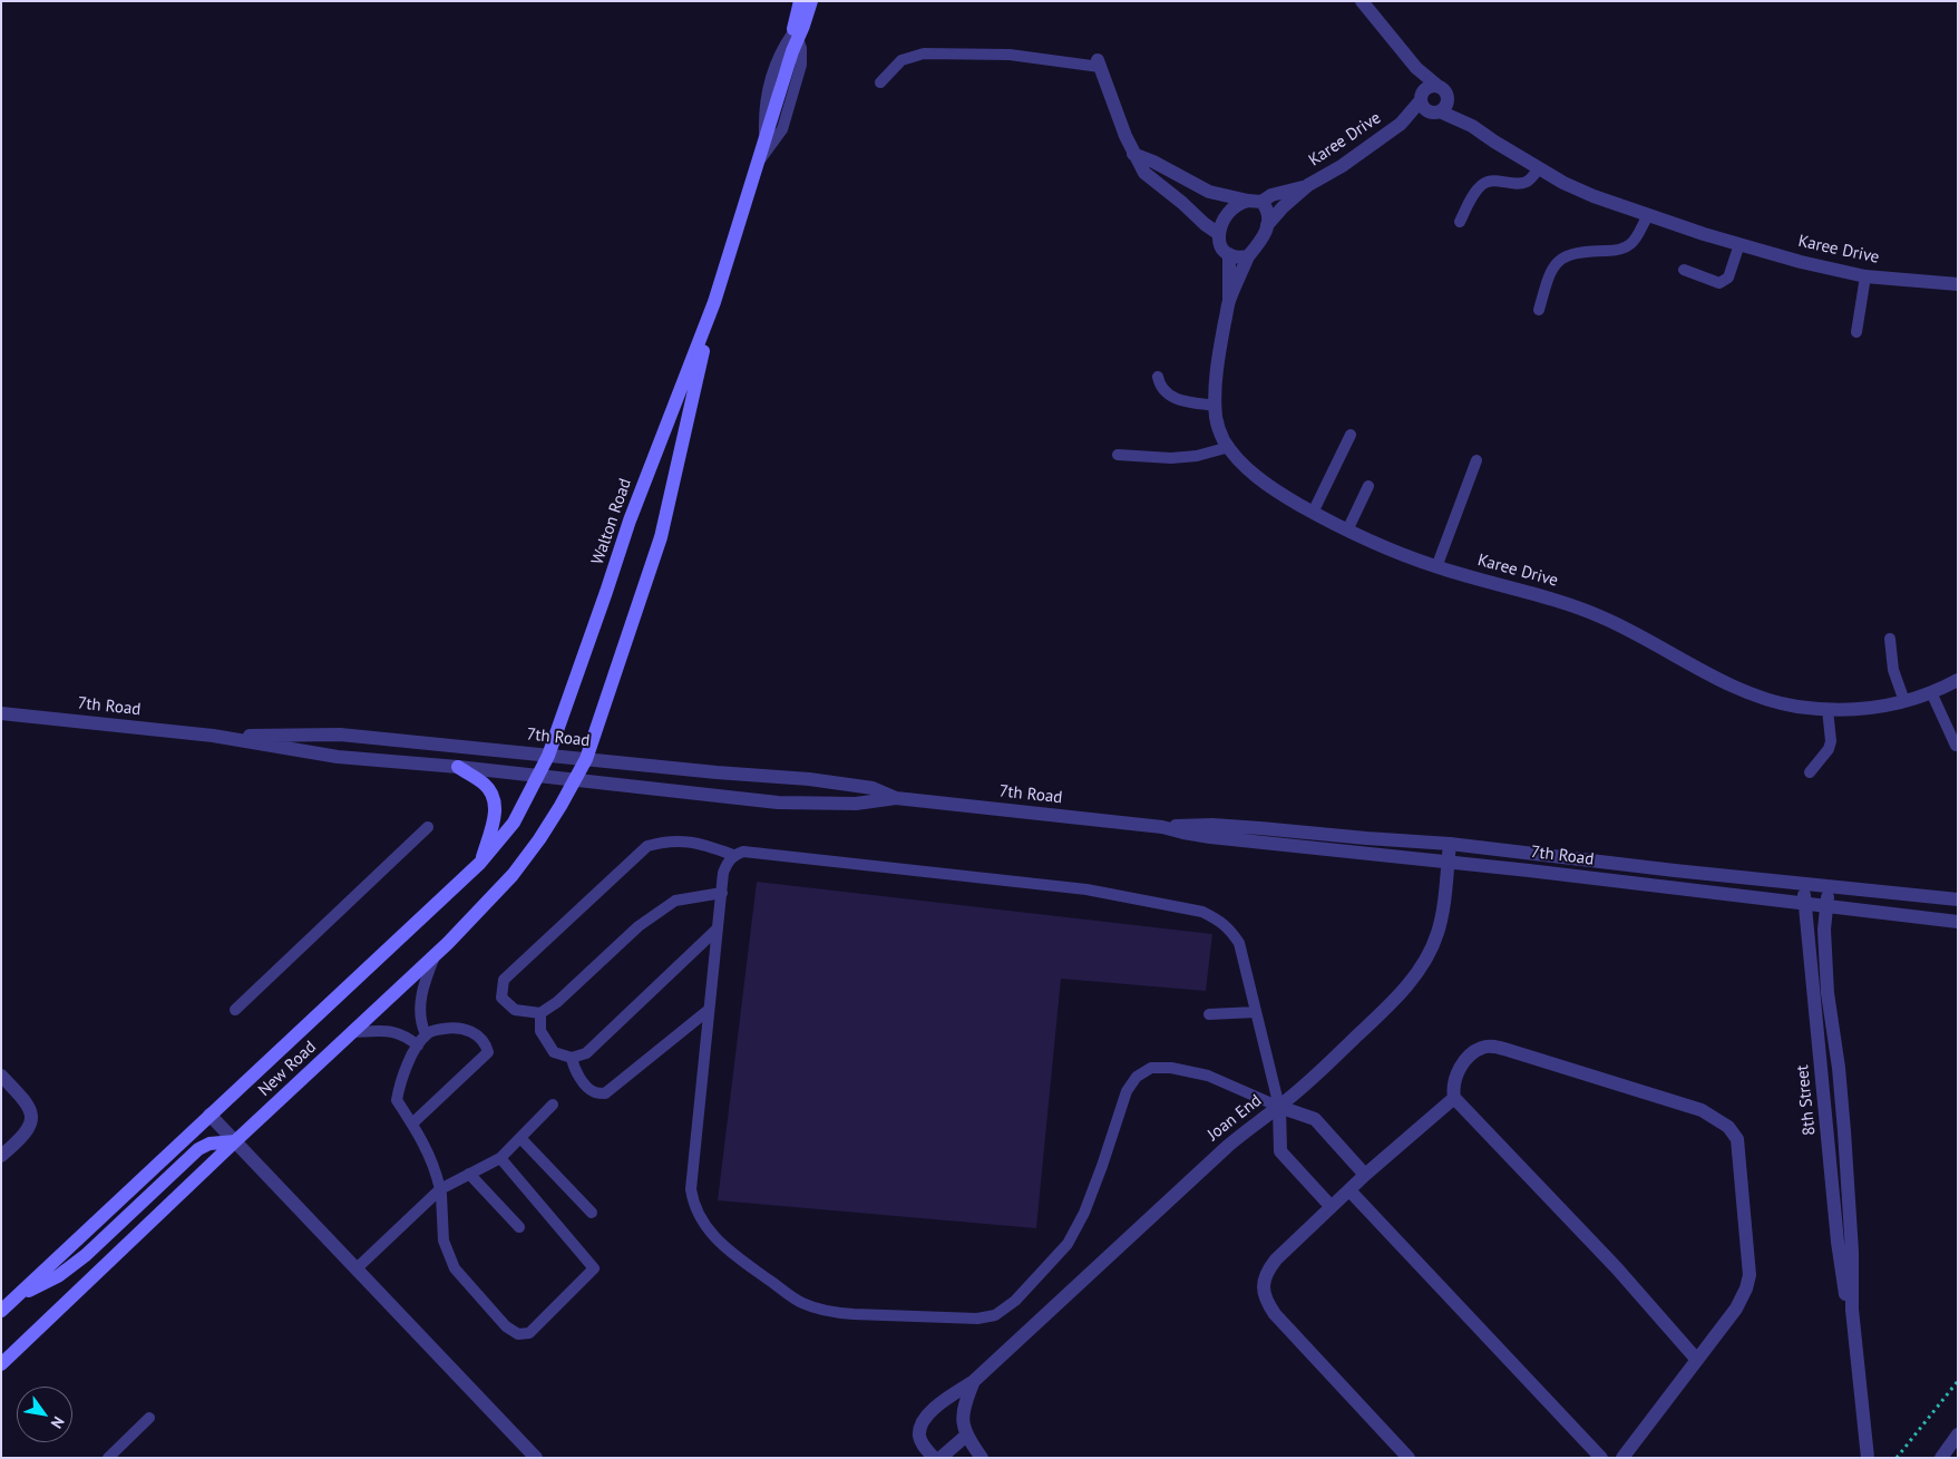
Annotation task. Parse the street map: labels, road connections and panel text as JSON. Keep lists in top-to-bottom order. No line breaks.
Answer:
{"streets":{"main road":["Walton Road","New Road"],"street":["Karee Drive","7th Road","8th Street","Joan End"]},"crossings":[["Walton Road","7th Road"],["Walton Road","New Road"],["7th Road","New Road"],["7th Road","8th Street"],["7th Road","Joan End"]],"north":"bottom right"}
